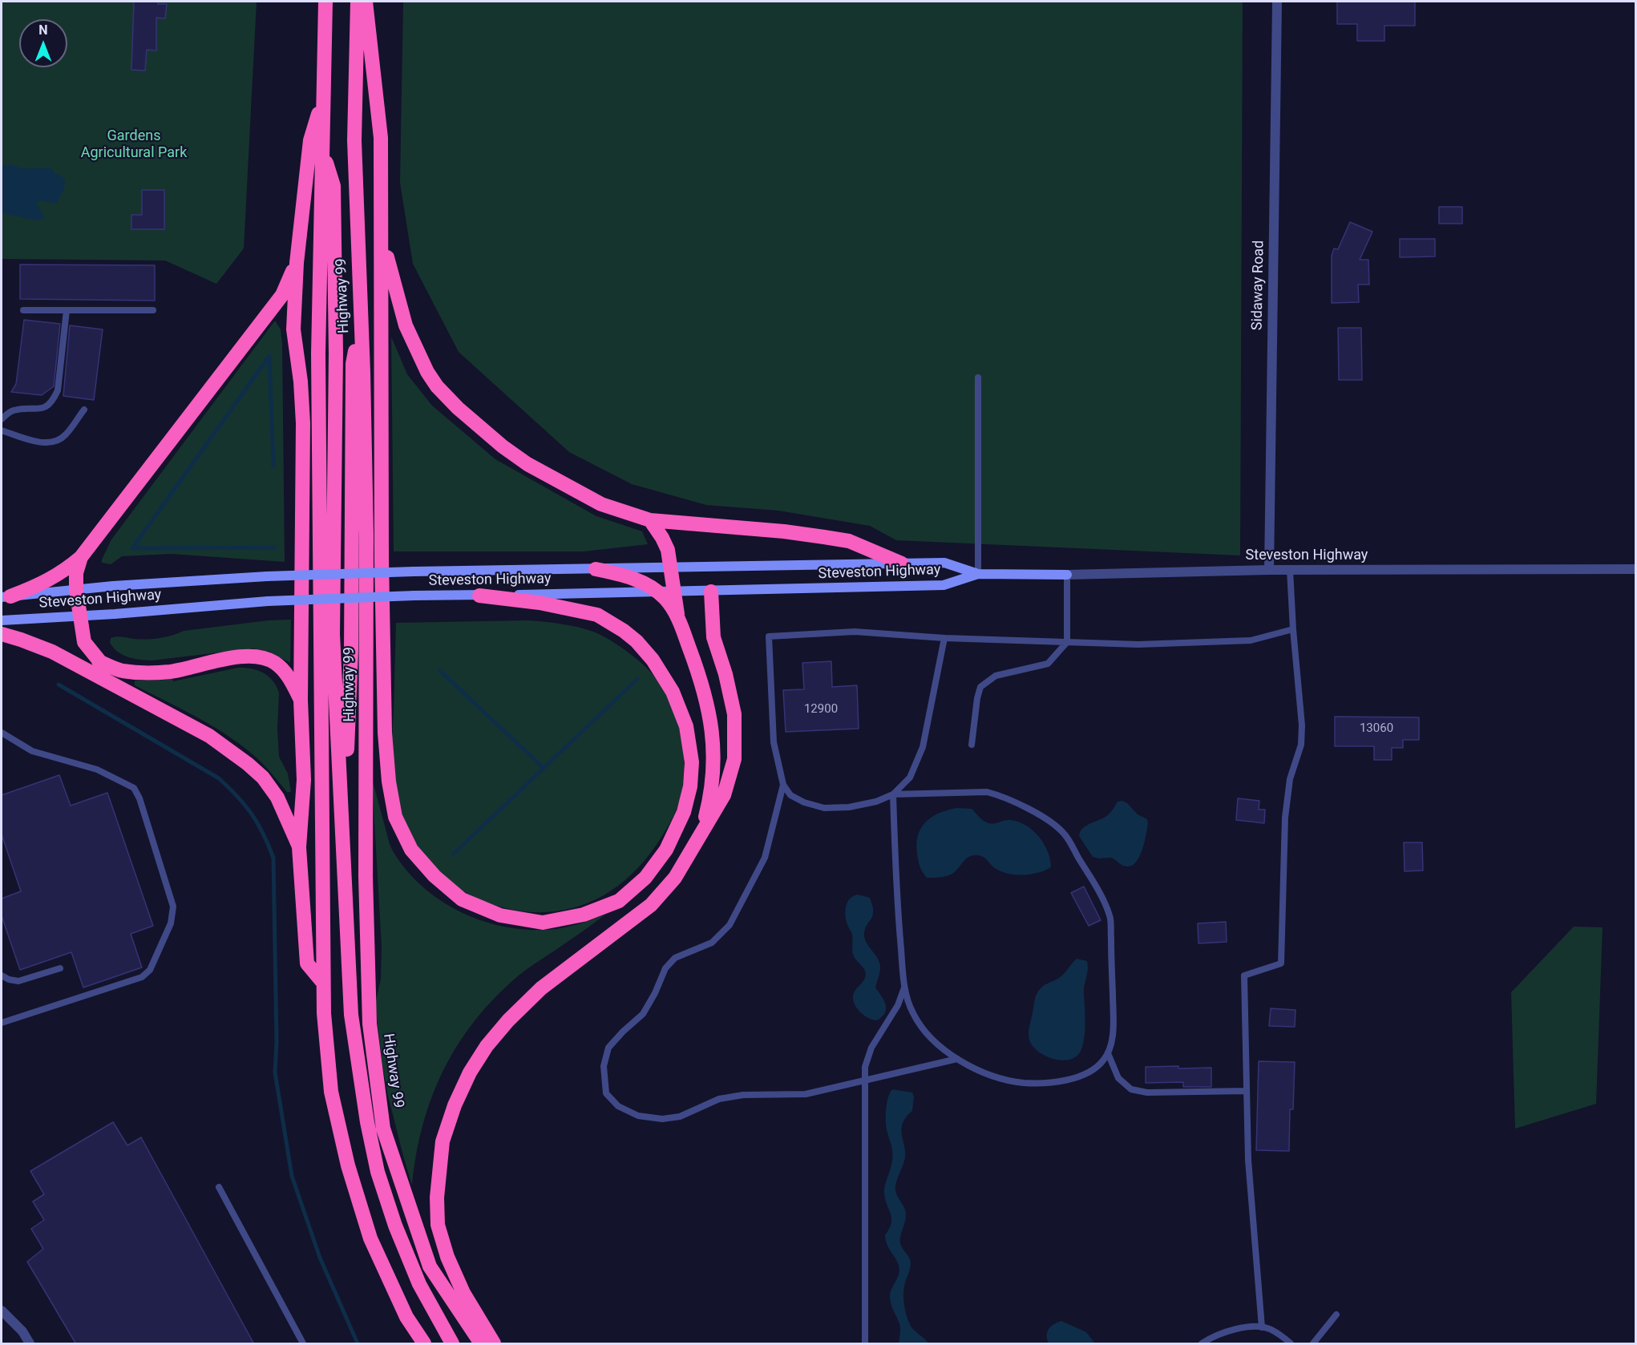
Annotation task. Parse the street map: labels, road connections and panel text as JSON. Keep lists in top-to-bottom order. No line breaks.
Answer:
{"streets":{"highway":["Highway 99"],"main road":["Steveston Highway"],"street":["Sidaway Road"]},"crossings":[["Sidaway Road","Steveston Highway"]],"parks":["Gardens Agricultural Park"],"house_numbers":["12900","13060"],"north":"top"}
